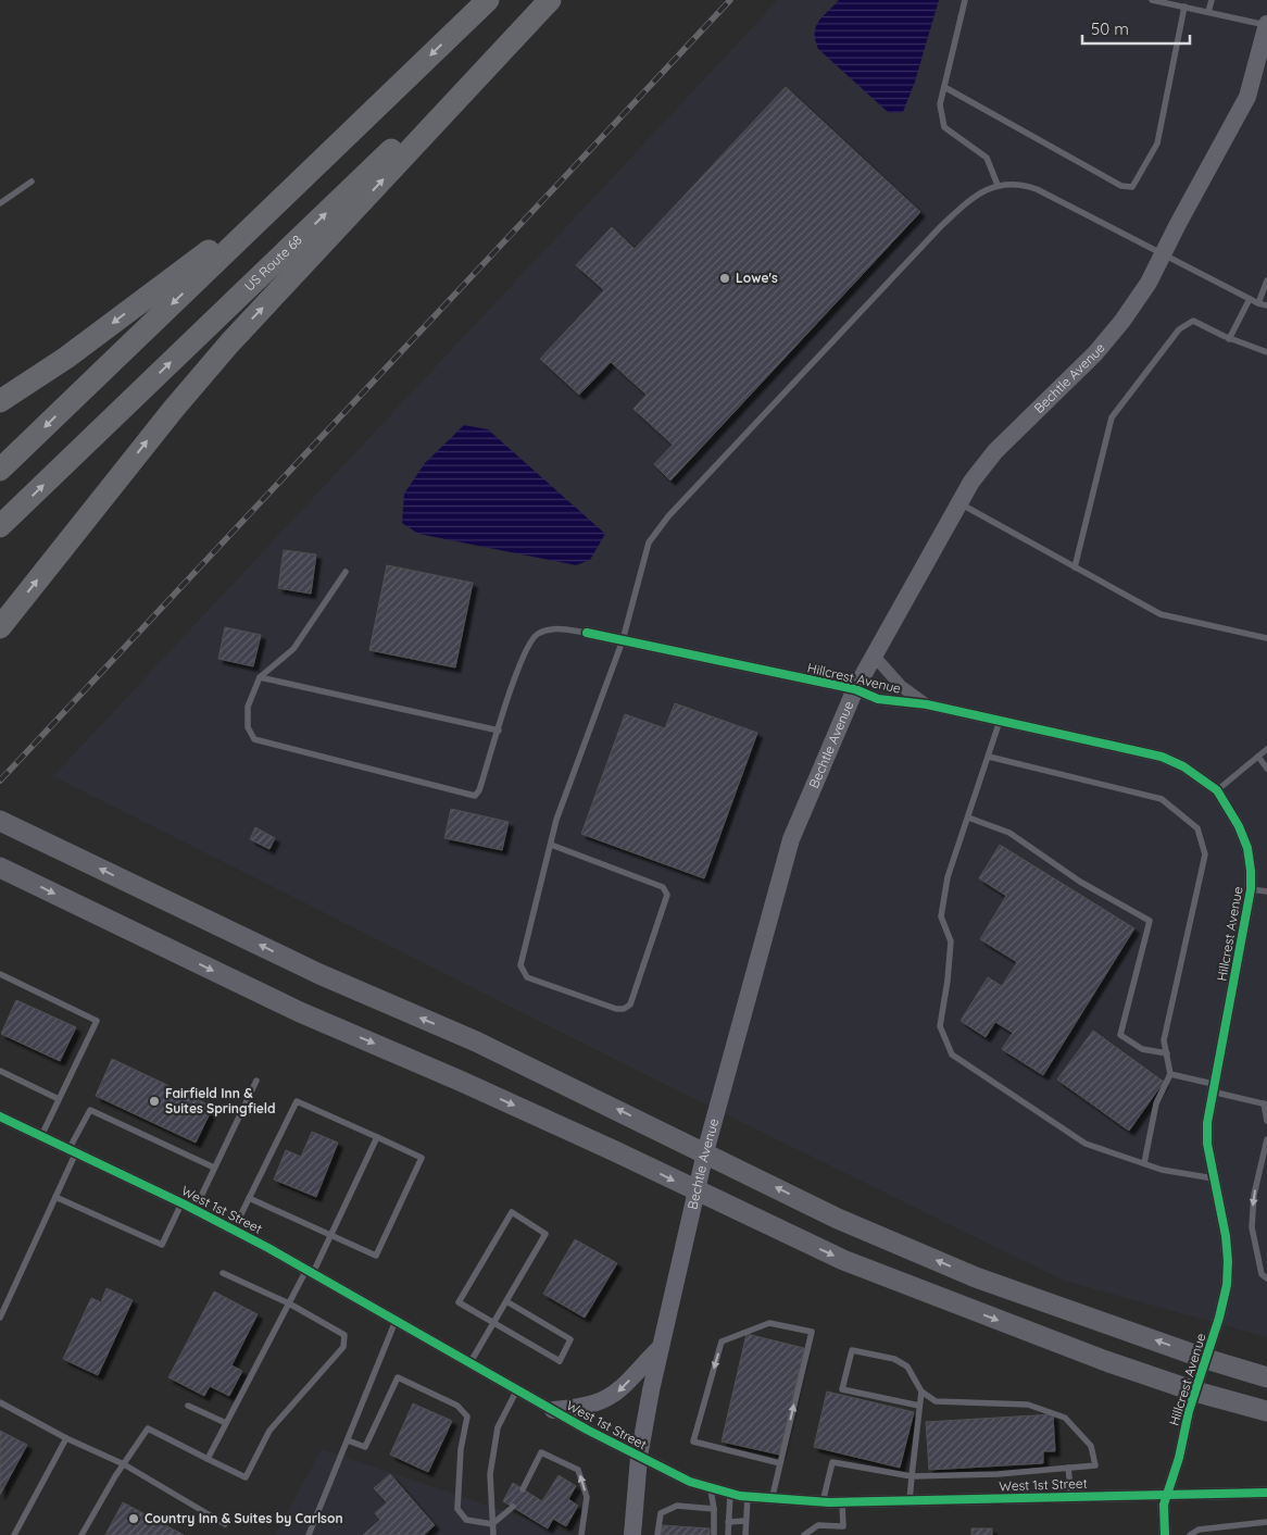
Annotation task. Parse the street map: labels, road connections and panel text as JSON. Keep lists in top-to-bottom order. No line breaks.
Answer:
{"streets":{"highway":["US Route 68"],"street":["Bechtle Avenue","Hillcrest Avenue","West 1st Street"]},"crossings":[["Bechtle Avenue","Hillcrest Avenue"],["Bechtle Avenue","West 1st Street"],["Hillcrest Avenue","West 1st Street"]],"places":["Lowe's","Fairfield Inn & Suites Springfield","Country Inn & Suites by Carlson"],"scale_bar":"50 m"}
